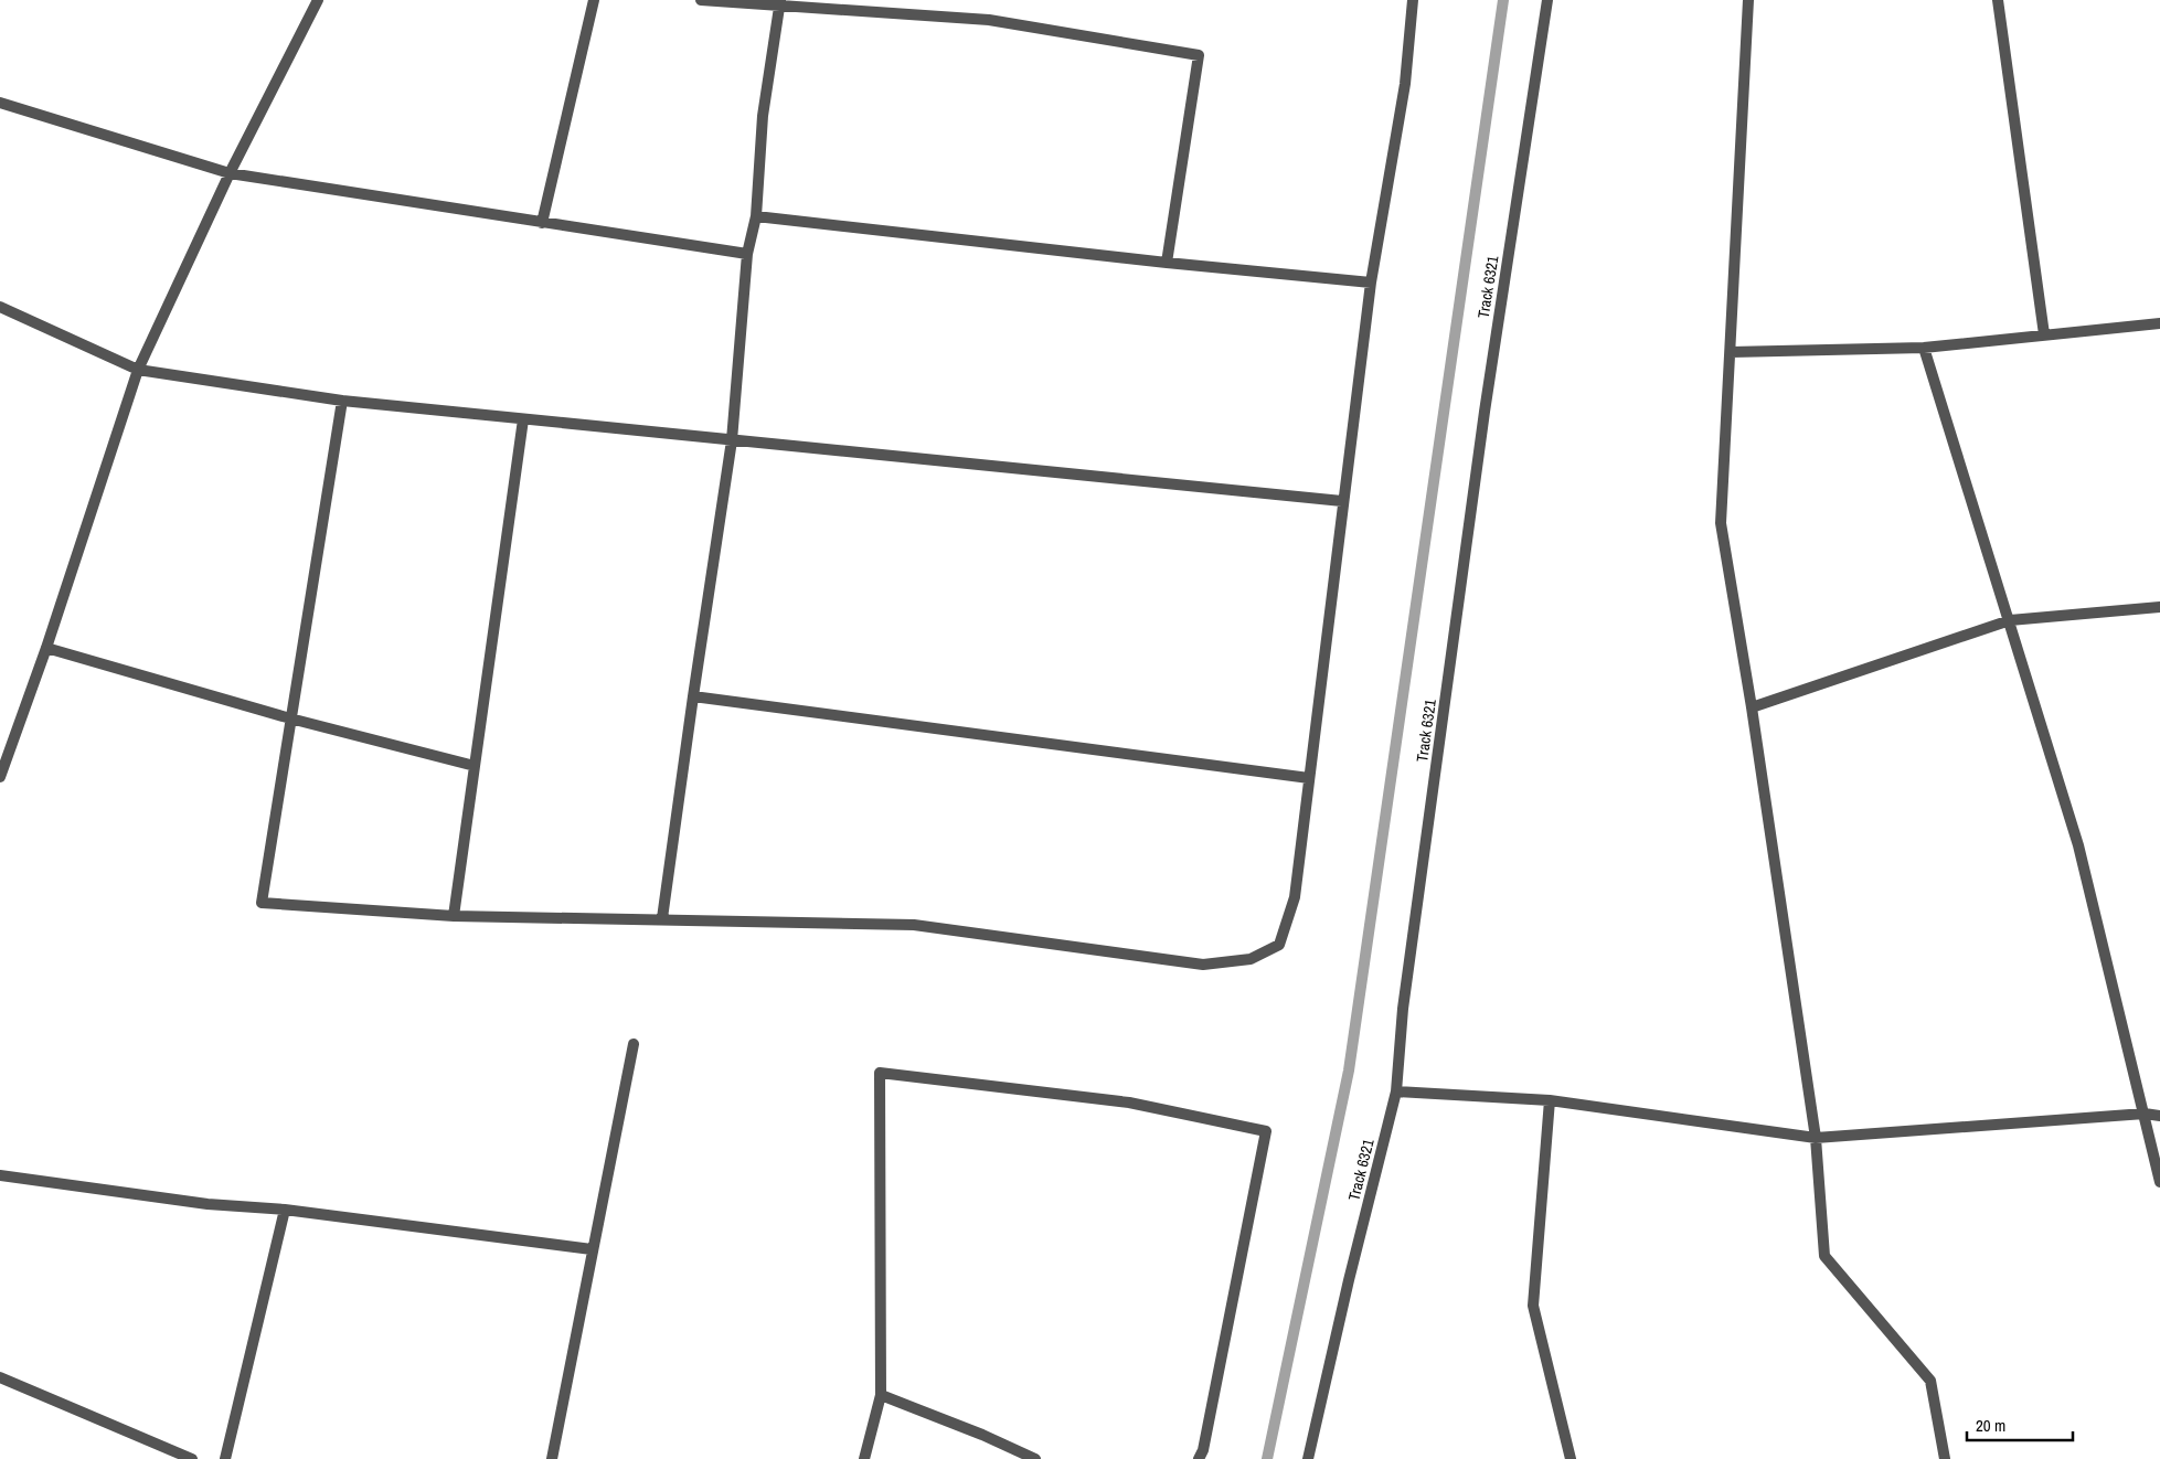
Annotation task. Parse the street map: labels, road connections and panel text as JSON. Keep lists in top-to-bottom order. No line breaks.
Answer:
{"streets":{"street":["Track 6321"]},"scale_bar":"20 m"}
